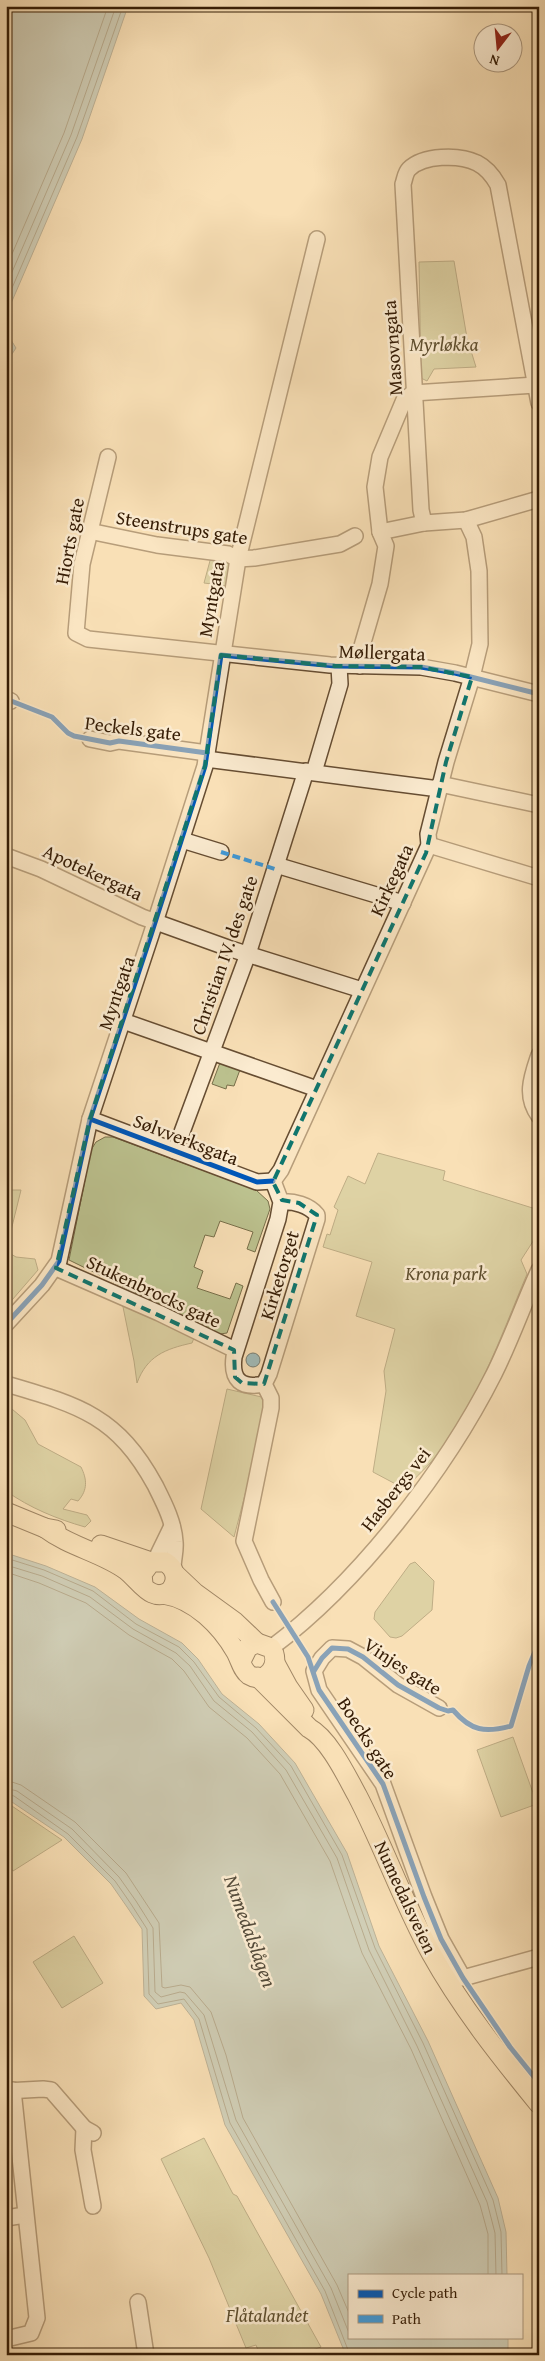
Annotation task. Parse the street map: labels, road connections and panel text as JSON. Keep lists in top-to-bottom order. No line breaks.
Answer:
{"streets":{"main road":["Numedalsveien"],"street":["Masovngata","Steenstrups gate","Hiorts gate","Myntgata","Møllergata","Peckels gate","Apotekergata","Kirkegata","Christian IV. des gate","Sølvverksgata","Kirketorget","Stukenbrocks gate","Hasbergs vei","Vinjes gate","Boecks gate"]},"crossings":[["Steenstrups gate","Hiorts gate"],["Steenstrups gate","Myntgata"],["Hiorts gate","Møllergata"],["Myntgata","Møllergata"],["Myntgata","Peckels gate"],["Myntgata","Apotekergata"],["Myntgata","Sølvverksgata"],["Myntgata","Stukenbrocks gate"],["Møllergata","Kirkegata"],["Møllergata","Christian IV. des gate"],["Peckels gate","Kirkegata"],["Peckels gate","Christian IV. des gate"],["Apotekergata","Kirkegata"],["Apotekergata","Christian IV. des gate"],["Kirkegata","Sølvverksgata"],["Kirkegata","Kirketorget"],["Christian IV. des gate","Sølvverksgata"],["Sølvverksgata","Kirketorget"],["Kirketorget","Stukenbrocks gate"],["Hasbergs vei","Numedalsveien"],["Vinjes gate","Boecks gate"]],"water":["Numedalslågen"],"parks":["Myrløkka","Krona park","Flåtalandet"],"legend":["Cycle path","Path"],"north":"bottom"}
